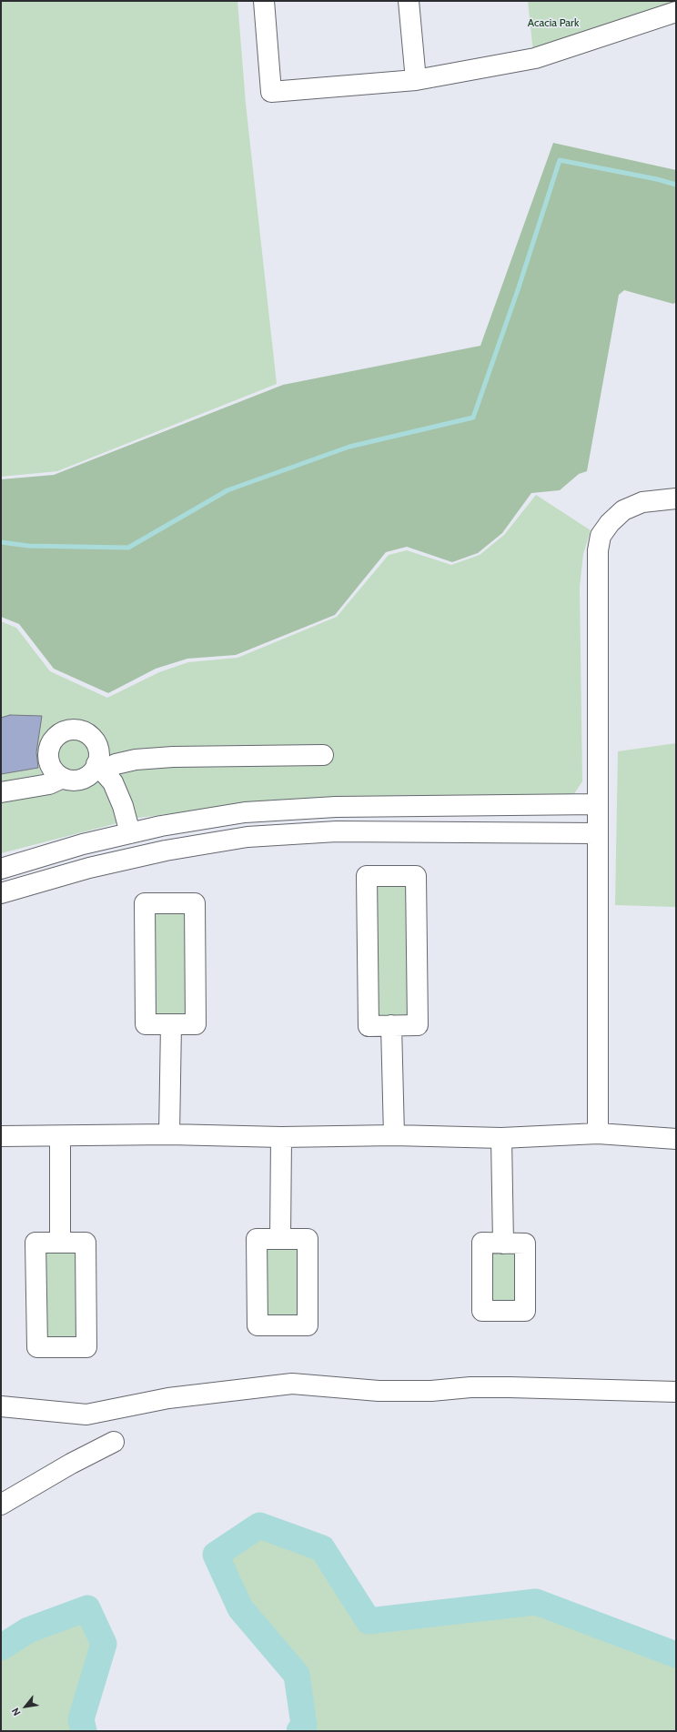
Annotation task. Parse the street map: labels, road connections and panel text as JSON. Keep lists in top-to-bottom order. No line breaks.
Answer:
{"parks":["Acacia Park"],"north":"bottom left"}
